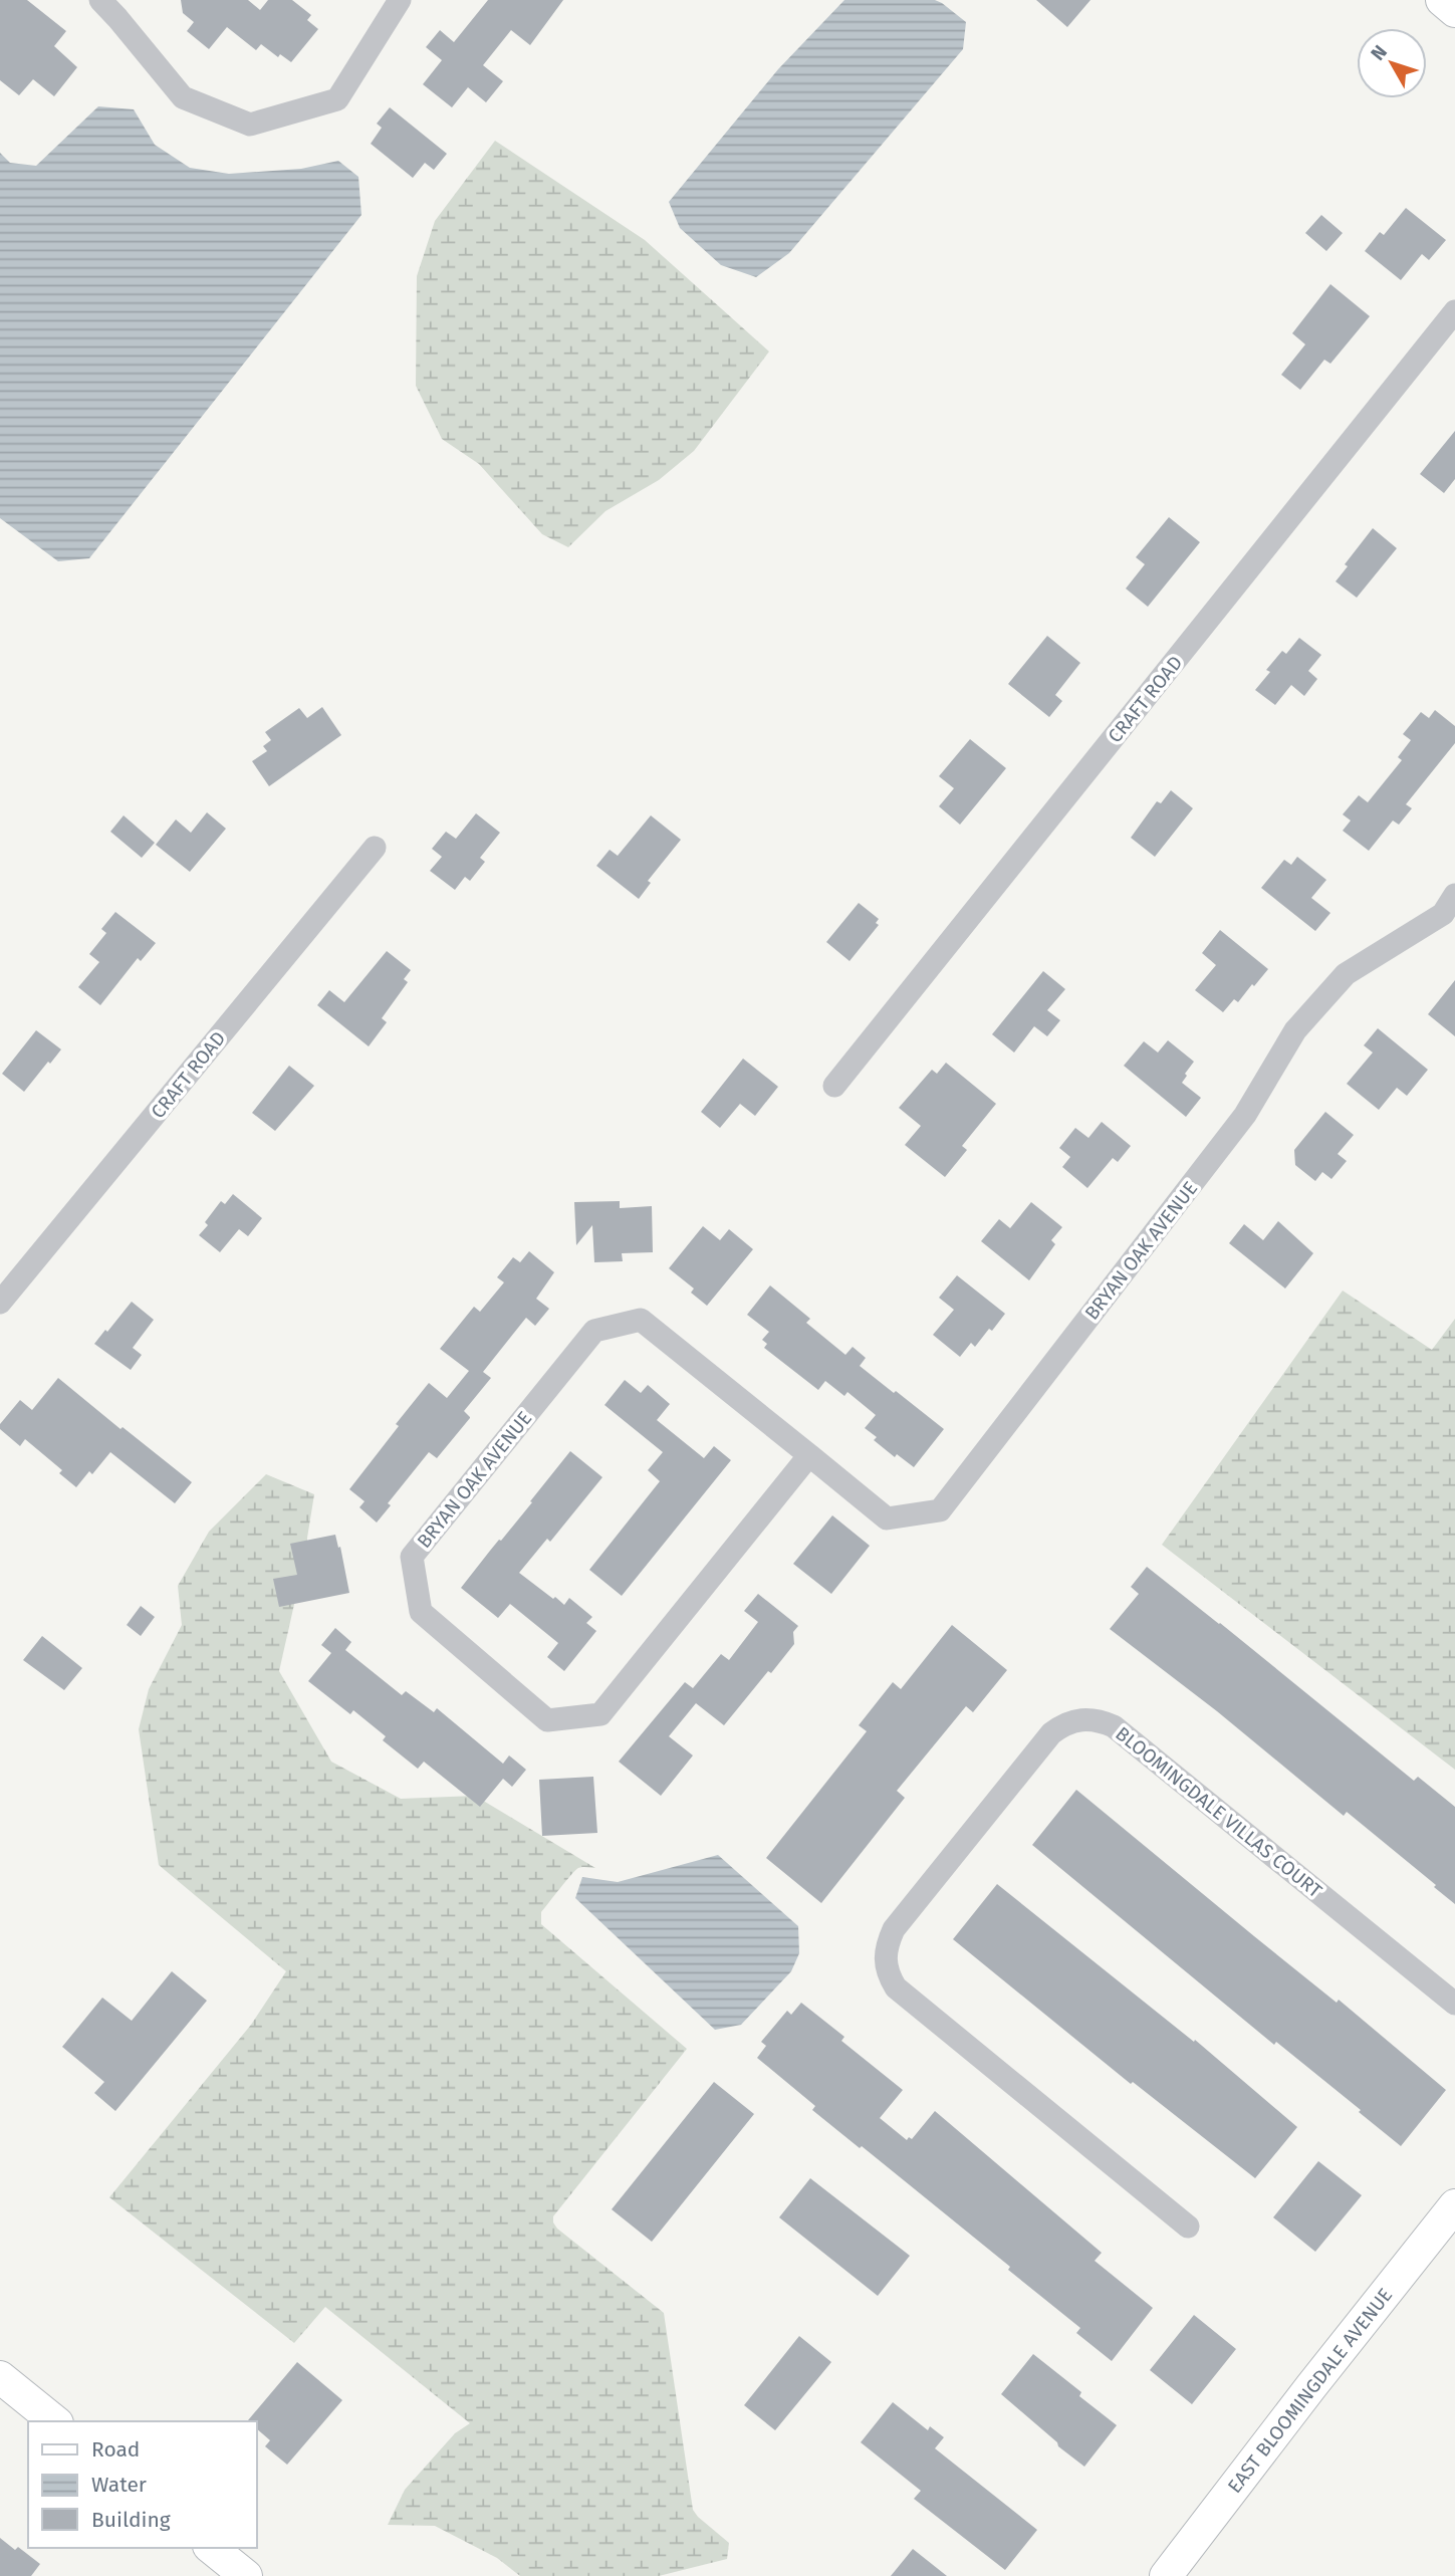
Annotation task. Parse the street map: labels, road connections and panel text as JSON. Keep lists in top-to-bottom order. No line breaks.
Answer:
{"streets":{"main road":["EAST BLOOMINGDALE AVENUE"],"street":["CRAFT ROAD","BRYAN OAK AVENUE","BLOOMINGDALE VILLAS COURT"]},"legend":["Road","Water","Building"],"north":"top left"}
